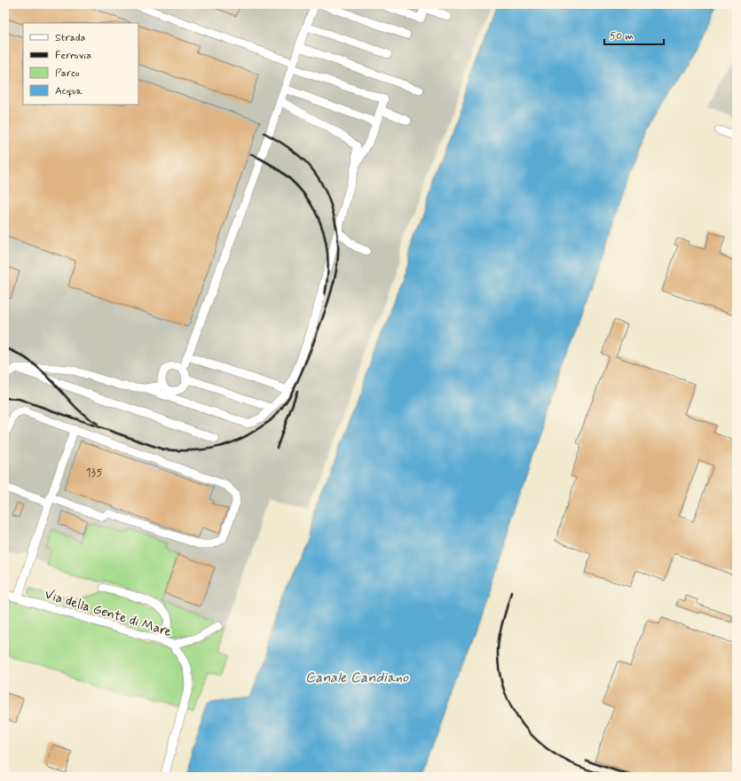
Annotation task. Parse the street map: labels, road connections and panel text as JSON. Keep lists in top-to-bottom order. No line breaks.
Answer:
{"streets":{"street":["Via della Gente di Mare"]},"water":["Canale Candiano"],"house_numbers":["135"],"legend":["Strada","Ferrovia","Parco","Acqua"],"scale_bar":"50 m"}
